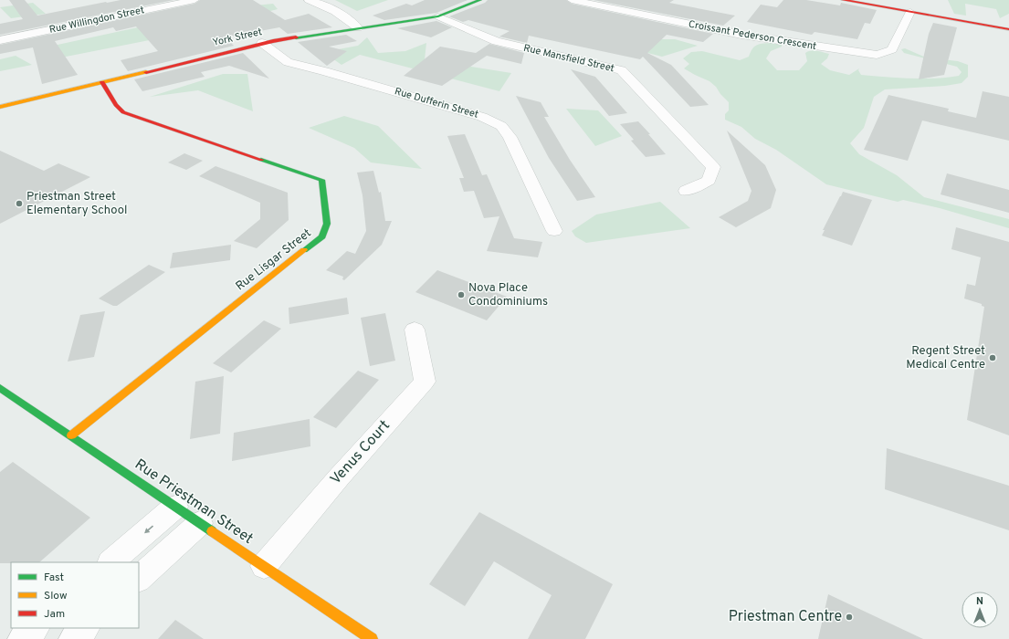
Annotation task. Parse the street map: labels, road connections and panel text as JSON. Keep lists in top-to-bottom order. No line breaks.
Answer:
{"streets":{"street":["Rue Willingdon Street","Croissant Pederson Crescent","York Street","Rue Mansfield Street","Rue Dufferin Street","Rue Lisgar Street","Venus Court","Rue Priestman Street"]},"crossings":[["York Street","Rue Mansfield Street"],["York Street","Rue Dufferin Street"],["York Street","Rue Lisgar Street"],["Rue Lisgar Street","Rue Priestman Street"],["Venus Court","Rue Priestman Street"]],"places":["Priestman Street Elementary School","Nova Place Condominiums","Regent Street Medical Centre","Priestman Centre"],"legend":["Fast","Slow","Jam"],"north":"top"}
